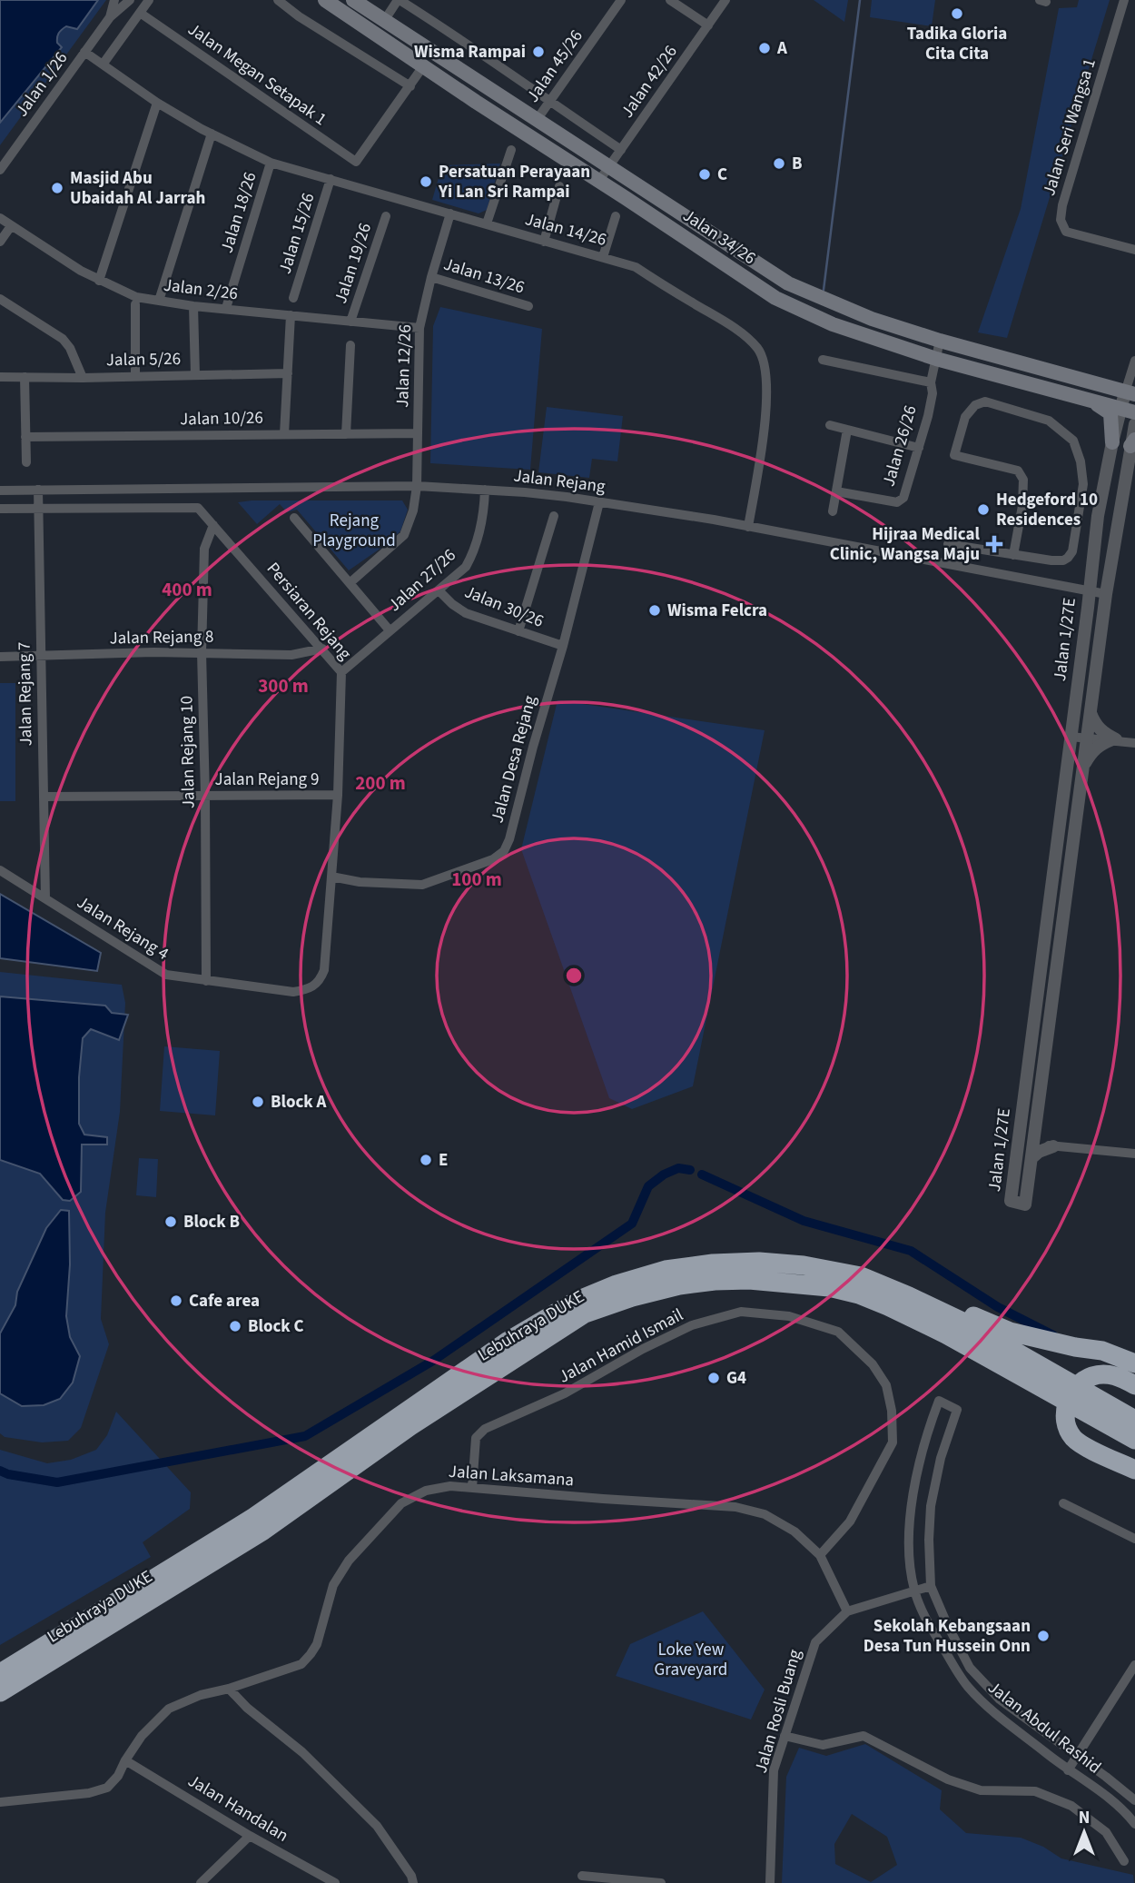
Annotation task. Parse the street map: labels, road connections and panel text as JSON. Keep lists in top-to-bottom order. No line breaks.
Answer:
{"streets":{"highway":["Lebuhraya DUKE"],"main road":["Jalan 34/26"],"street":["Jalan 45/26","Jalan Megan Setapak 1","Jalan 42/26","Jalan 1/26","Jalan Seri Wangsa 1","Jalan 18/26","Jalan 14/26","Jalan 15/26","Jalan 19/26","Jalan 13/26","Jalan 2/26","Jalan 5/26","Jalan 12/26","Jalan 10/26","Jalan 26/26","Jalan Rejang","Jalan 27/26","Jalan 30/26","Persiaran Rejang","Jalan Rejang 8","Jalan 1/27E","Jalan Rejang 7","Jalan Rejang 10","Jalan Desa Rejang","Jalan Rejang 9","Jalan Rejang 4","Jalan Hamid Ismail","Jalan Laksamana","Jalan Rosli Buang","Jalan Abdul Rashid","Jalan Handalan"]},"crossings":[["Jalan 45/26","Jalan 34/26"],["Jalan 42/26","Jalan 34/26"],["Jalan 1/26","Jalan 14/26"],["Jalan 18/26","Jalan 14/26"],["Jalan 18/26","Jalan 2/26"],["Jalan 14/26","Jalan 15/26"],["Jalan 14/26","Jalan 12/26"],["Jalan 14/26","Jalan Rejang"],["Jalan 34/26","Jalan 26/26"],["Jalan 19/26","Jalan 2/26"],["Jalan 13/26","Jalan 12/26"],["Jalan 2/26","Jalan 12/26"],["Jalan 12/26","Jalan 10/26"],["Jalan 12/26","Jalan Rejang"],["Jalan Rejang","Jalan 27/26"],["Jalan Rejang","Jalan 1/27E"],["Jalan Rejang","Jalan Rejang 7"],["Jalan Rejang","Jalan Desa Rejang"],["Jalan 27/26","Jalan 30/26"],["Jalan 27/26","Persiaran Rejang"],["Jalan 30/26","Jalan Desa Rejang"],["Persiaran Rejang","Jalan Rejang 8"],["Persiaran Rejang","Jalan Rejang 7"],["Persiaran Rejang","Jalan Rejang 10"],["Persiaran Rejang","Jalan Desa Rejang"],["Persiaran Rejang","Jalan Rejang 9"],["Persiaran Rejang","Jalan Rejang 4"],["Jalan Rejang 8","Jalan Rejang 7"],["Jalan Rejang 8","Jalan Rejang 10"],["Jalan Rejang 7","Jalan Rejang 9"],["Jalan Rejang 7","Jalan Rejang 4"],["Jalan Rejang 10","Jalan Rejang 9"],["Jalan Hamid Ismail","Jalan Laksamana"],["Jalan Laksamana","Jalan Rosli Buang"],["Jalan Laksamana","Jalan Handalan"],["Jalan Rosli Buang","Jalan Abdul Rashid"]],"parks":["Rejang Playground","Loke Yew Graveyard"],"places":{"other":["Tadika Gloria Cita Cita","A","Wisma Rampai","B","C","Persatuan Perayaan Yi Lan Sri Rampai","Masjid Abu Ubaidah Al Jarrah","Hedgeford 10 Residences","Wisma Felcra","Block A","E","Block B","Cafe area","Block C","G4","Sekolah Kebangsaan Desa Tun Hussein Onn"],"health":["Hijraa Medical Clinic, Wangsa Maju"]},"north":"top","rings":["400 m","300 m","200 m","100 m"]}
